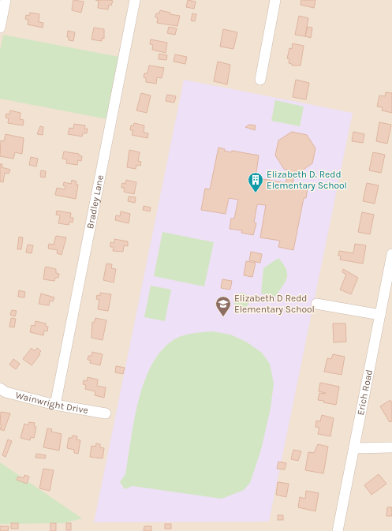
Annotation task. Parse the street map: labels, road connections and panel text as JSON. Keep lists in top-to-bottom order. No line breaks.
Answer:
{"streets":{"street":["Bradley Lane","Erich Road","Wainwright Drive"]},"crossings":[["Bradley Lane","Wainwright Drive"]],"places":{"building":["Elizabeth D. Redd Elementary School"],"school or university":["Elizabeth D Redd Elementary School"]}}
